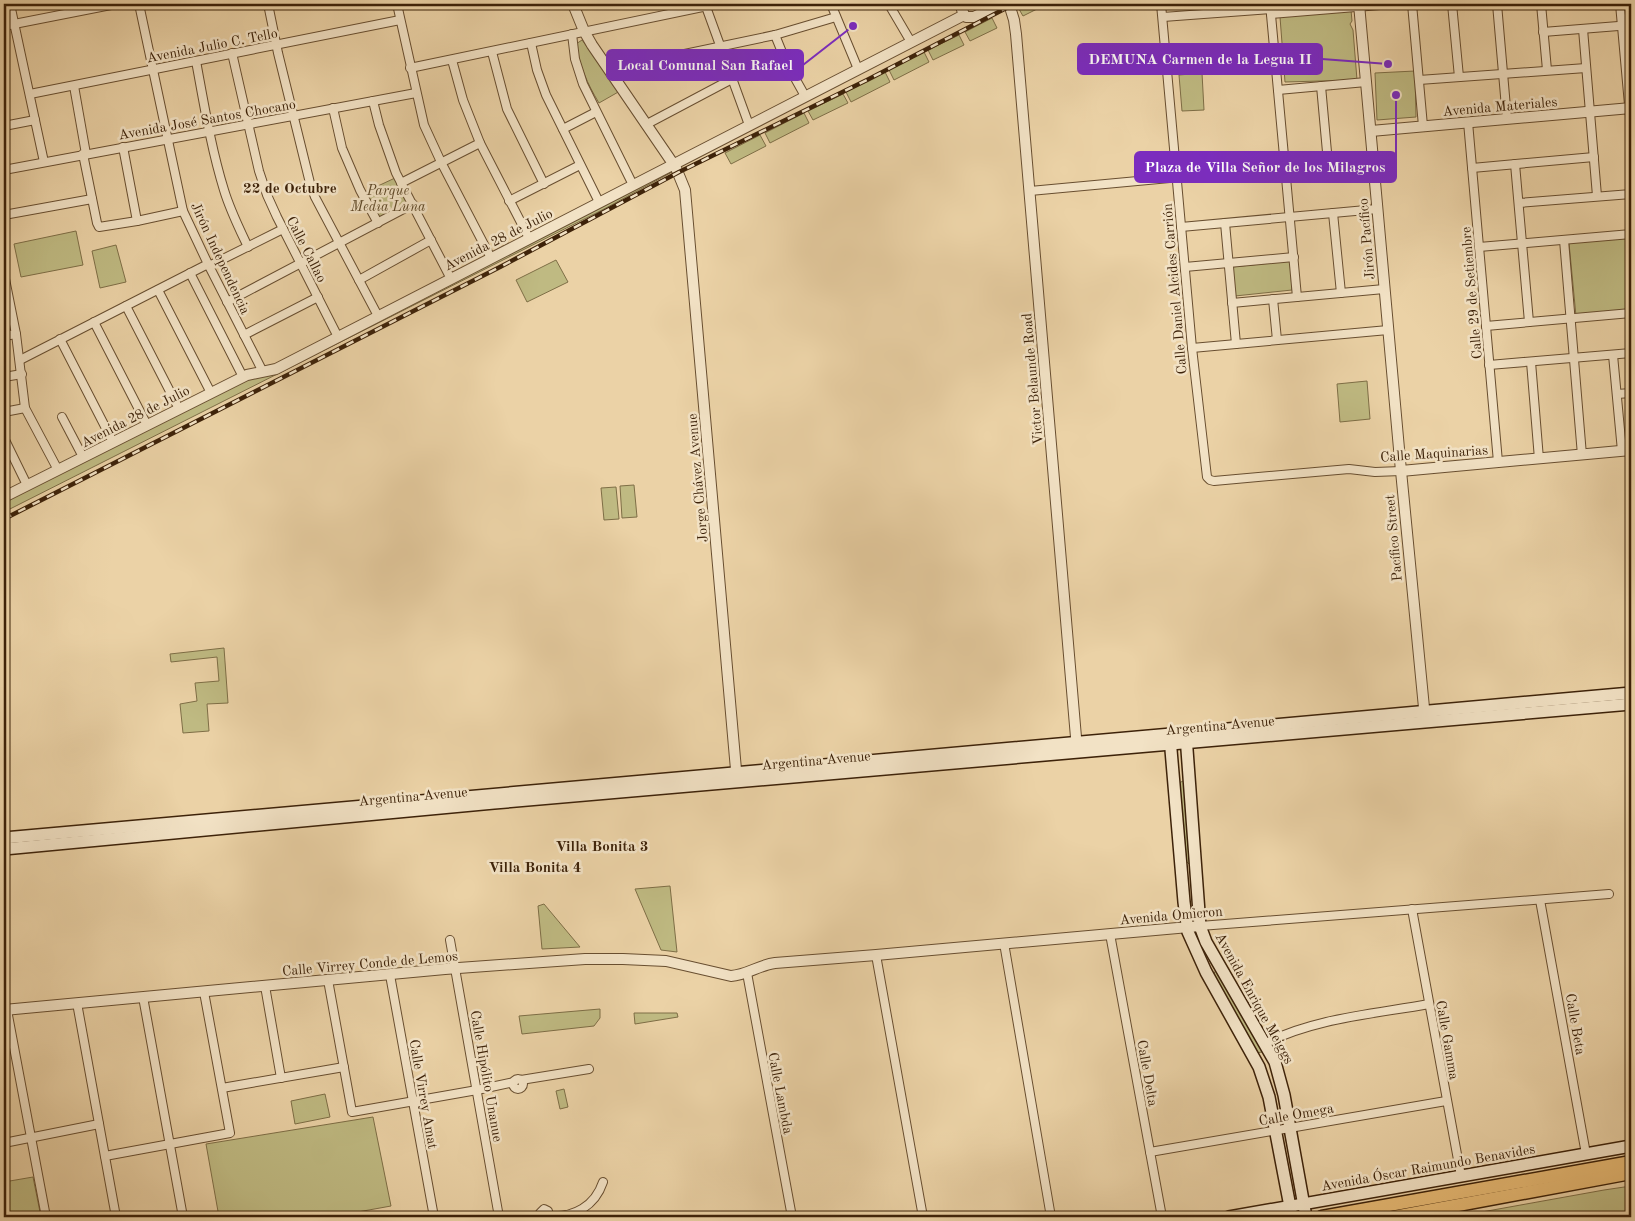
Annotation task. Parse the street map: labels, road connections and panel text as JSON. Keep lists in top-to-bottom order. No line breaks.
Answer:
{"streets":{"main road":["Argentina Avenue","Avenida Enrique Meiggs","Avenida Óscar Raimundo Benavides"],"street":["Avenida Julio C. Tello","Avenida Materiales","Avenida José Santos Chocano","Avenida 28 de Julio","Jirón Pacífico","Calle Callao","Jirón Independencia","Calle Daniel Alcides Carrión","Calle 29 de Setiembre","Victor Belaunde Road","Calle Maquinarias","Jorge Chávez Avenue","Pacífico Street","Avenida Omicron","Calle Virrey Conde de Lemos","Calle Beta","Calle Gamma","Calle Delta","Calle Hipólito Unanue","Calle Lambda","Calle Virrey Amat","Calle Omega"]},"crossings":[["Avenida Julio C. Tello","Calle Callao"],["Avenida Julio C. Tello","Jirón Independencia"],["Avenida Materiales","Jirón Pacífico"],["Avenida Materiales","Calle 29 de Setiembre"],["Avenida José Santos Chocano","Calle Callao"],["Avenida José Santos Chocano","Jirón Independencia"],["Avenida 28 de Julio","Calle Callao"],["Avenida 28 de Julio","Jirón Independencia"],["Avenida 28 de Julio","Jorge Chávez Avenue"],["Jirón Pacífico","Pacífico Street"],["Calle Daniel Alcides Carrión","Calle Maquinarias"],["Calle 29 de Setiembre","Calle Maquinarias"],["Victor Belaunde Road","Argentina Avenue"],["Calle Maquinarias","Pacífico Street"],["Jorge Chávez Avenue","Argentina Avenue"],["Pacífico Street","Argentina Avenue"],["Argentina Avenue","Avenida Enrique Meiggs"],["Avenida Omicron","Calle Virrey Conde de Lemos"],["Avenida Omicron","Avenida Enrique Meiggs"],["Avenida Omicron","Calle Beta"],["Avenida Omicron","Calle Gamma"],["Avenida Omicron","Calle Delta"],["Avenida Omicron","Calle Lambda"],["Calle Virrey Conde de Lemos","Calle Hipólito Unanue"],["Calle Virrey Conde de Lemos","Calle Lambda"],["Calle Virrey Conde de Lemos","Calle Virrey Amat"],["Avenida Enrique Meiggs","Calle Omega"],["Avenida Enrique Meiggs","Avenida Óscar Raimundo Benavides"],["Calle Beta","Avenida Óscar Raimundo Benavides"],["Calle Gamma","Calle Omega"],["Calle Gamma","Avenida Óscar Raimundo Benavides"],["Calle Delta","Calle Omega"]],"districts":["22 de Octubre","Villa Bonita 3","Villa Bonita 4"],"parks":["Parque Media Luna"],"places":["Local Comunal San Rafael","DEMUNA Carmen de la Legua II","Plaza de Villa Señor de los Milagros"]}
